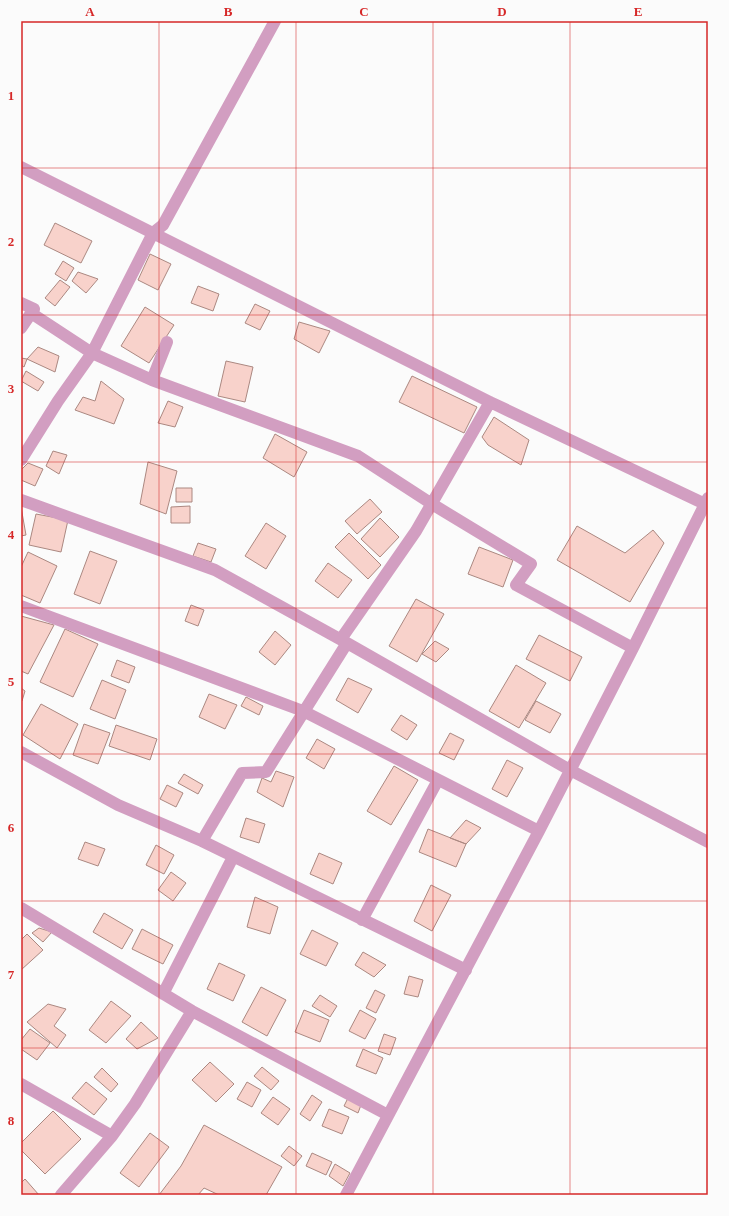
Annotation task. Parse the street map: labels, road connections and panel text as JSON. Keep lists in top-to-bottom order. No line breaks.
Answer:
{"grid":{"columns":["A","B","C","D","E"],"rows":["1","2","3","4","5","6","7","8"]}}
